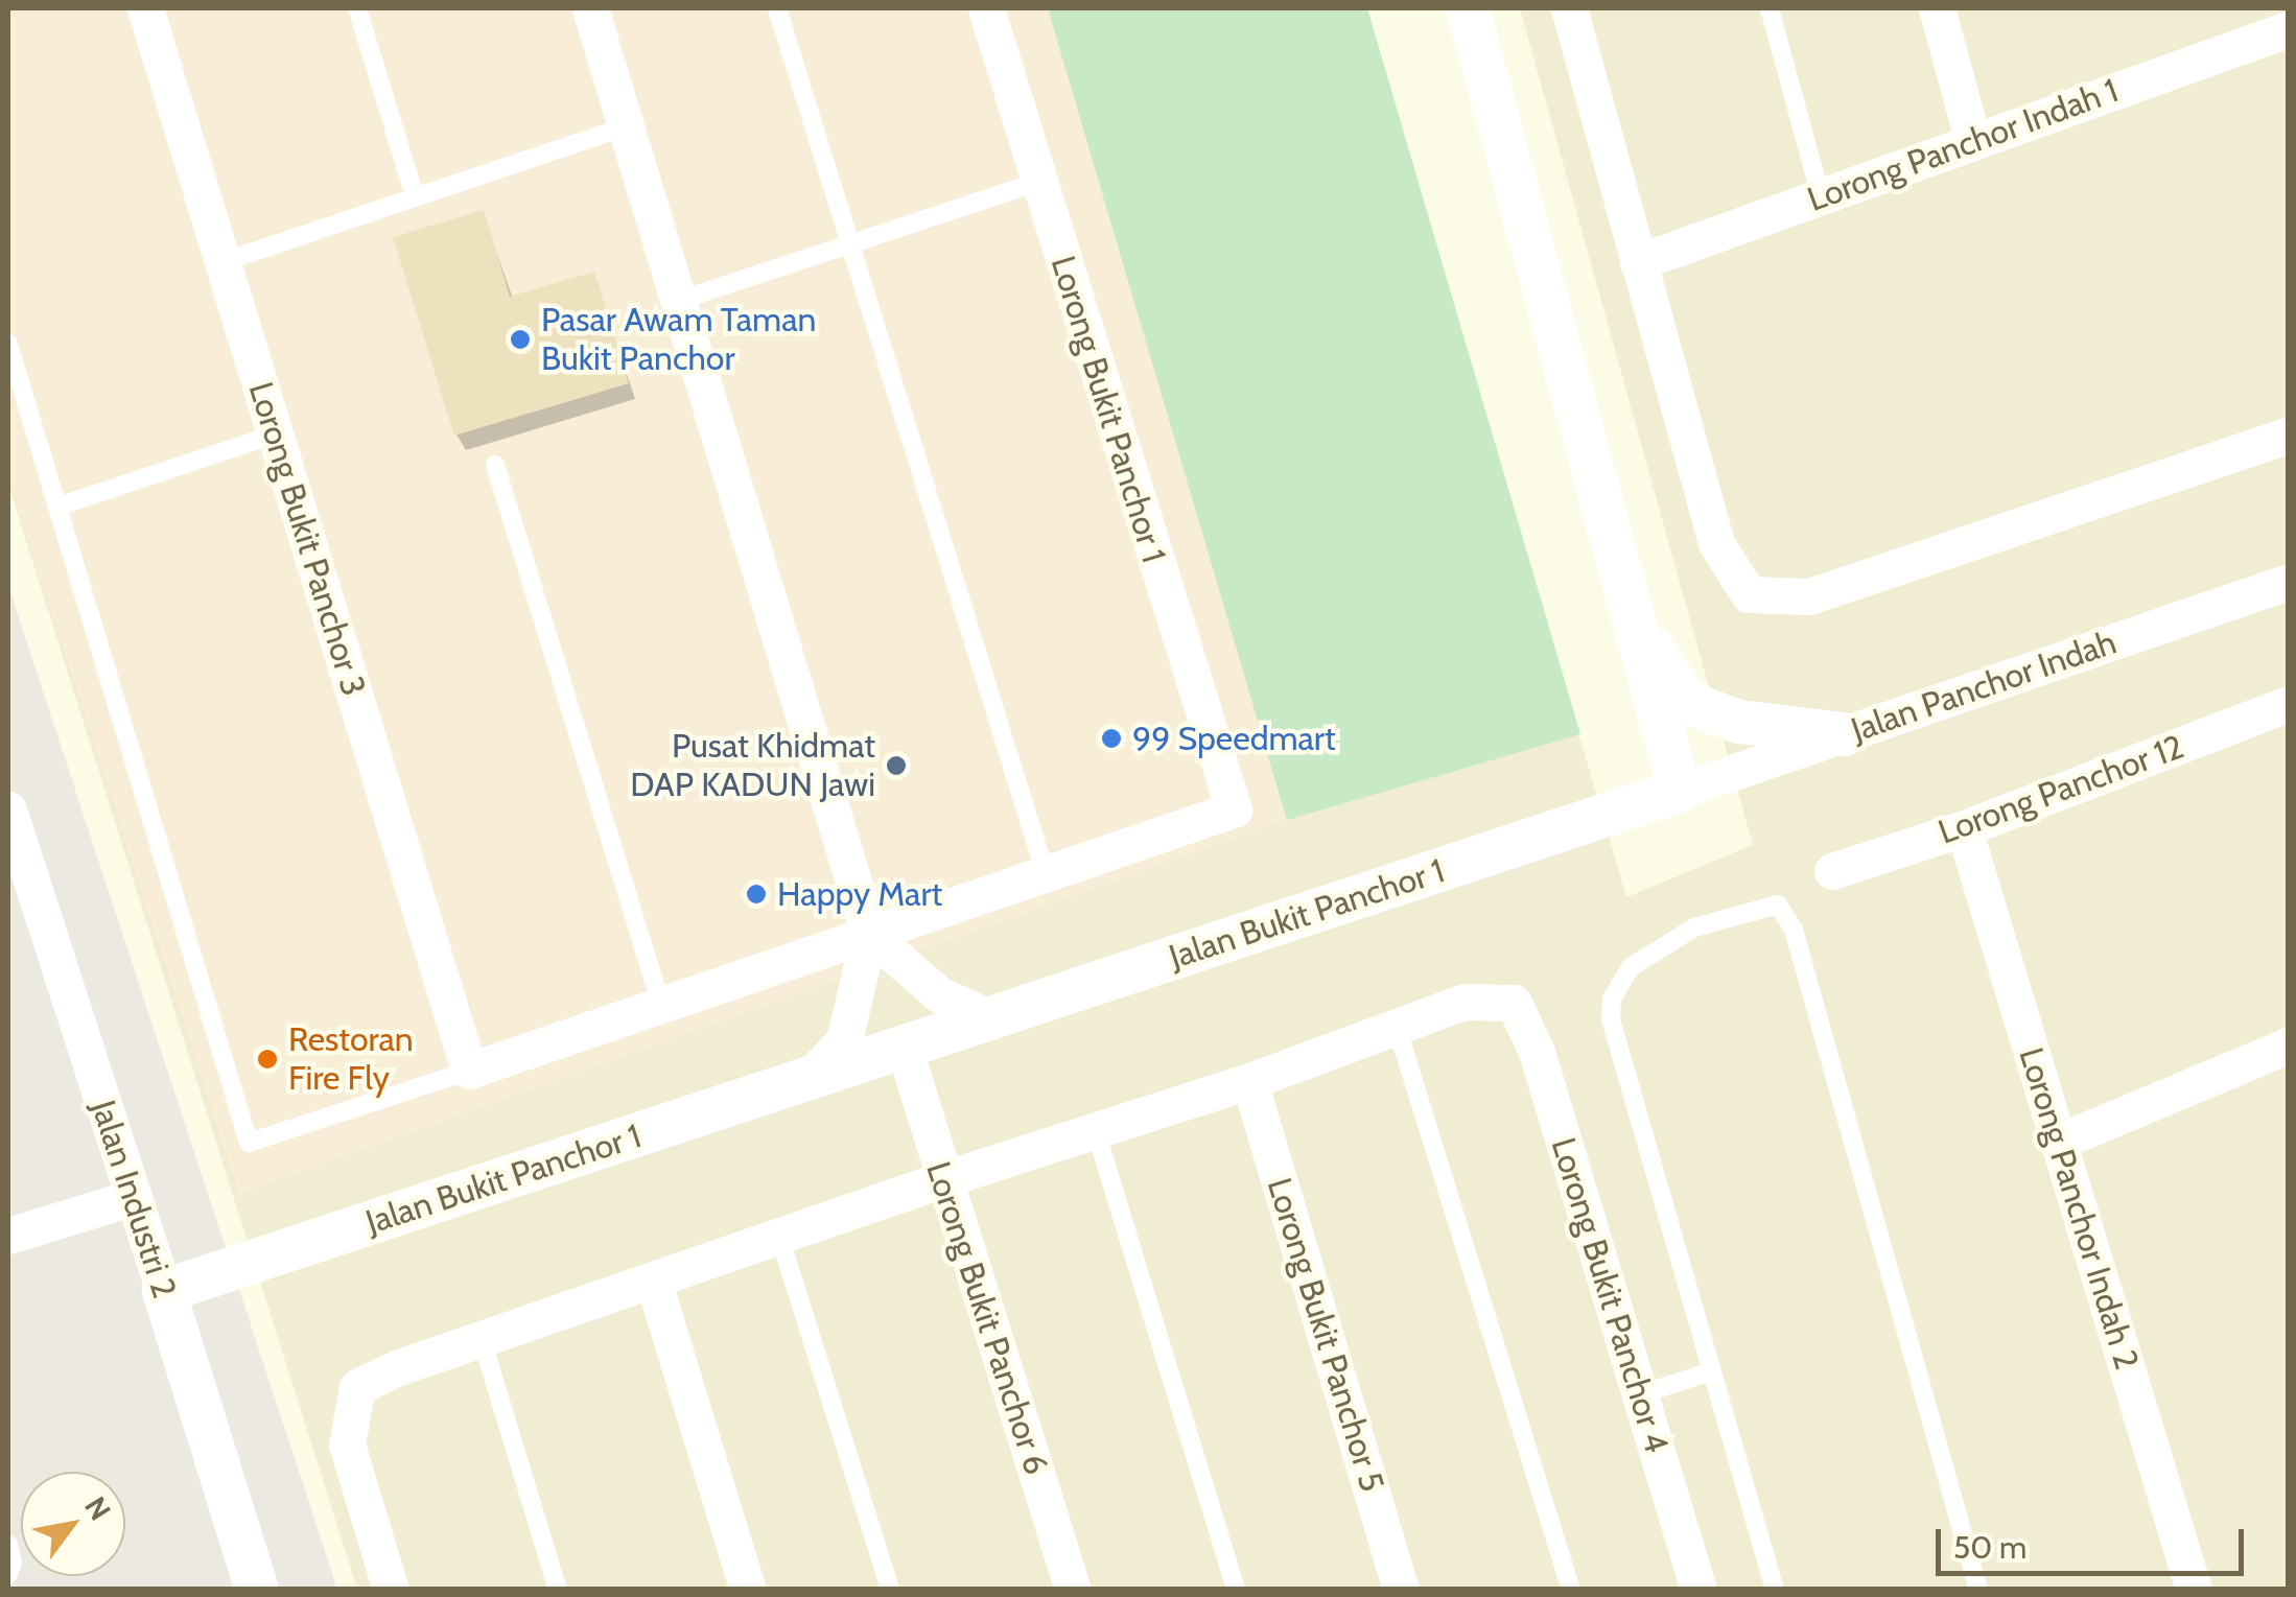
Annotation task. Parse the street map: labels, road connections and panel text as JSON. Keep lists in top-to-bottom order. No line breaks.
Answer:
{"streets":{"street":["Lorong Panchor Indah 1","Lorong Bukit Panchor 1","Lorong Bukit Panchor 3","Jalan Panchor Indah","Lorong Panchor 12","Jalan Bukit Panchor 1","Jalan Industri 2","Lorong Panchor Indah 2","Lorong Bukit Panchor 4","Lorong Bukit Panchor 6","Lorong Bukit Panchor 5"]},"crossings":[["Jalan Panchor Indah","Jalan Bukit Panchor 1"],["Lorong Panchor 12","Lorong Panchor Indah 2"],["Jalan Bukit Panchor 1","Jalan Industri 2"],["Jalan Bukit Panchor 1","Lorong Bukit Panchor 6"]],"places":["Pasar Awam Taman Bukit Panchor","99 Speedmart","Pusat Khidmat DAP KADUN Jawi","Happy Mart","Restoran Fire Fly"],"scale_bar":"50 m","north":"top right"}
